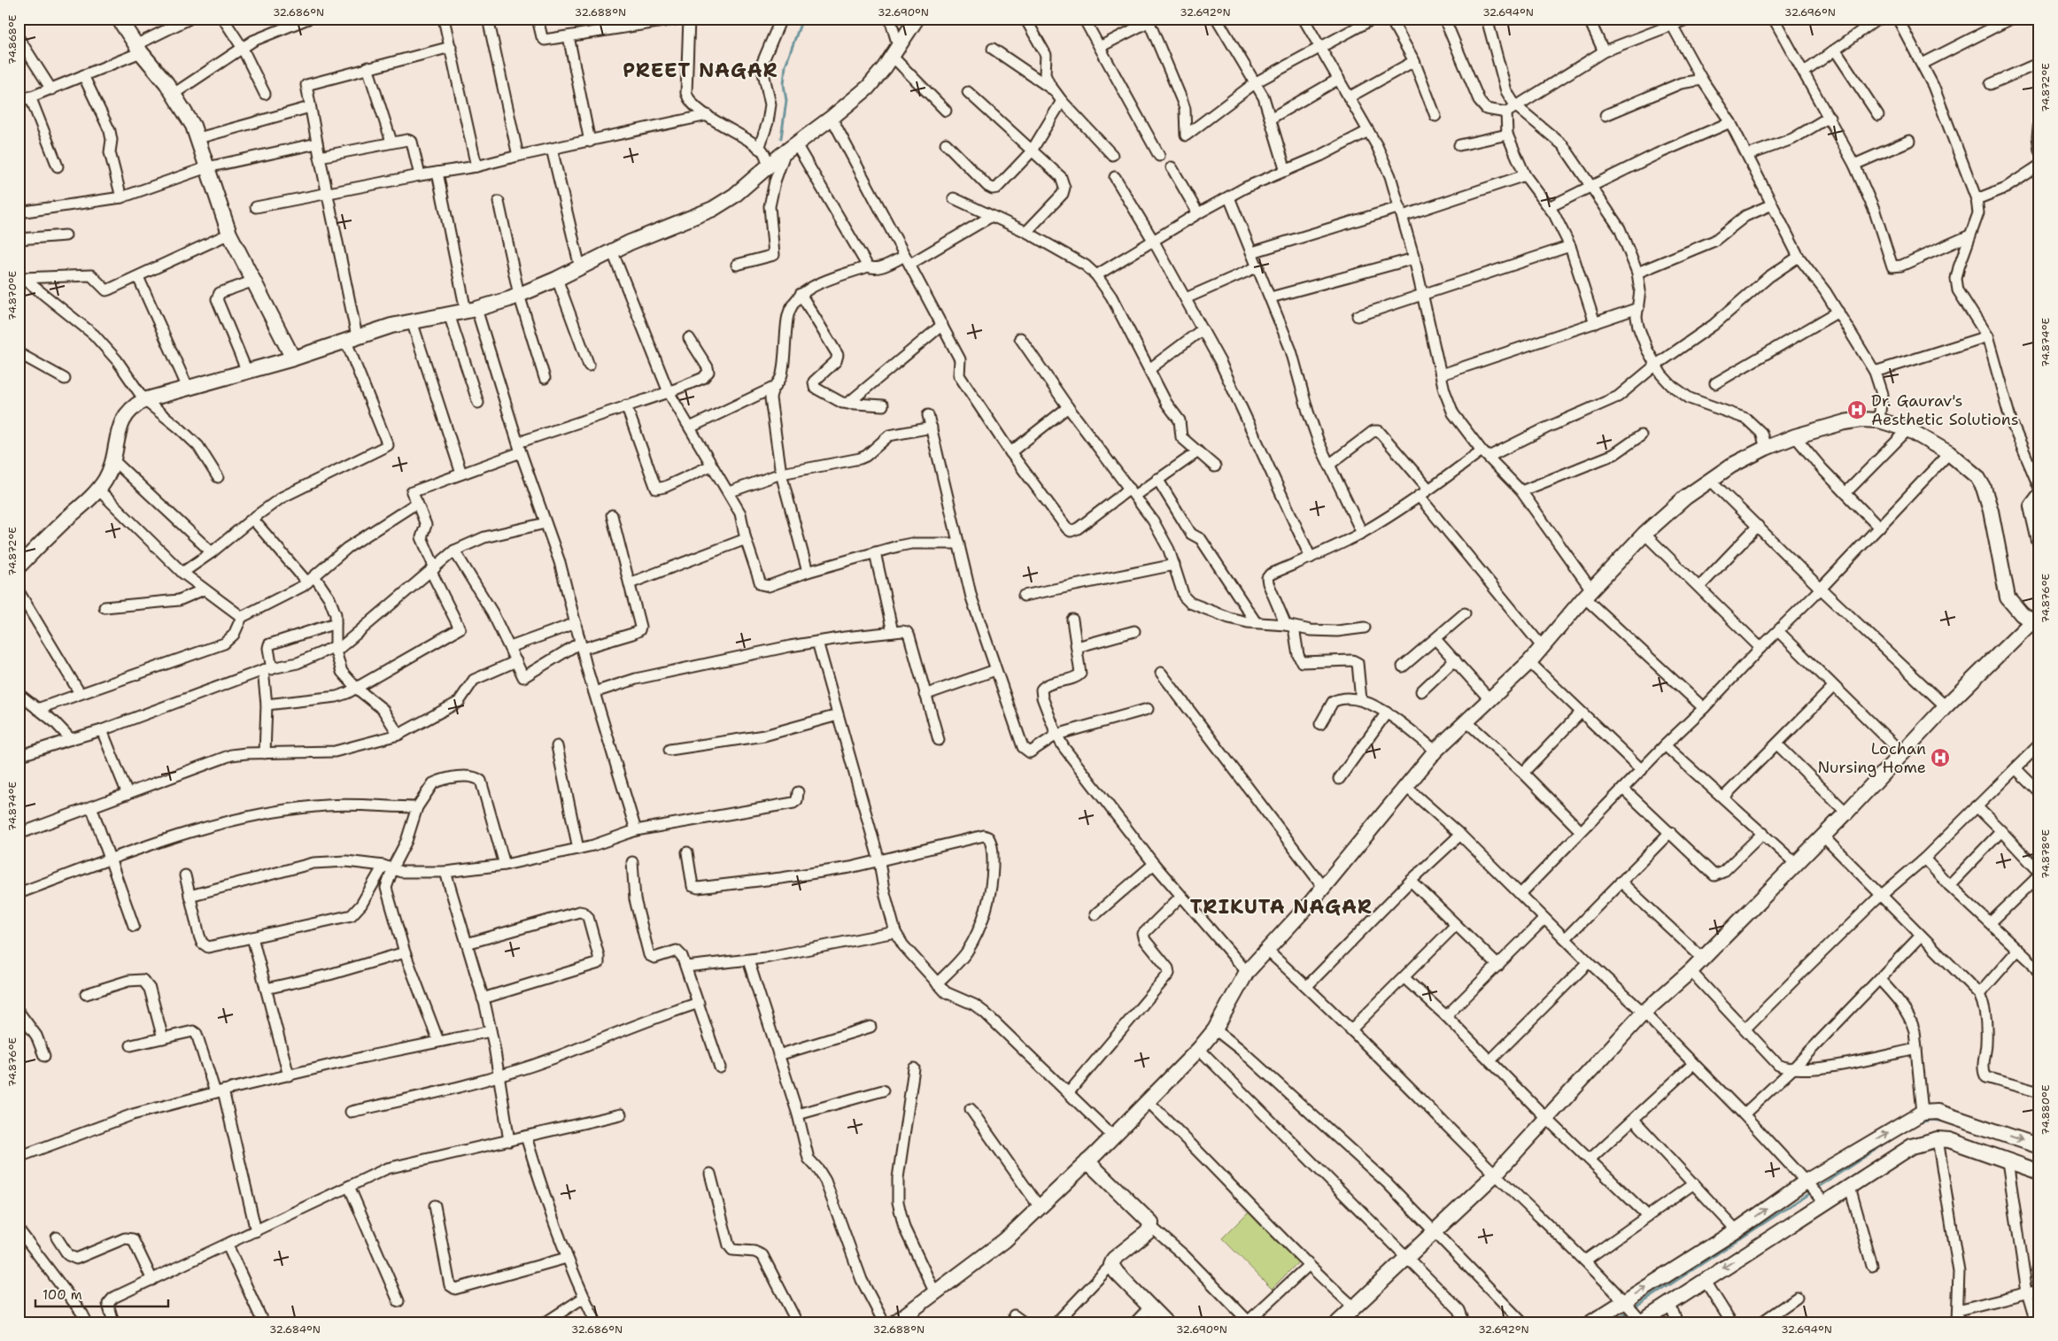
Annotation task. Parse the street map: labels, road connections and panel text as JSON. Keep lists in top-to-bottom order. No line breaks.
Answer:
{"districts":["PREET NAGAR","TRIKUTA NAGAR"],"places":{"hospital":["Dr. Gaurav's Aesthetic Solutions","Lochan Nursing Home"]},"scale_bar":"100 m","coordinates":["32.686°N","32.688°N","32.690°N","32.692°N","32.694°N","32.696°N","74.868°E","74.872°E","74.870°E","74.874°E","74.876°E","74.878°E","74.880°E","32.684°N"]}
